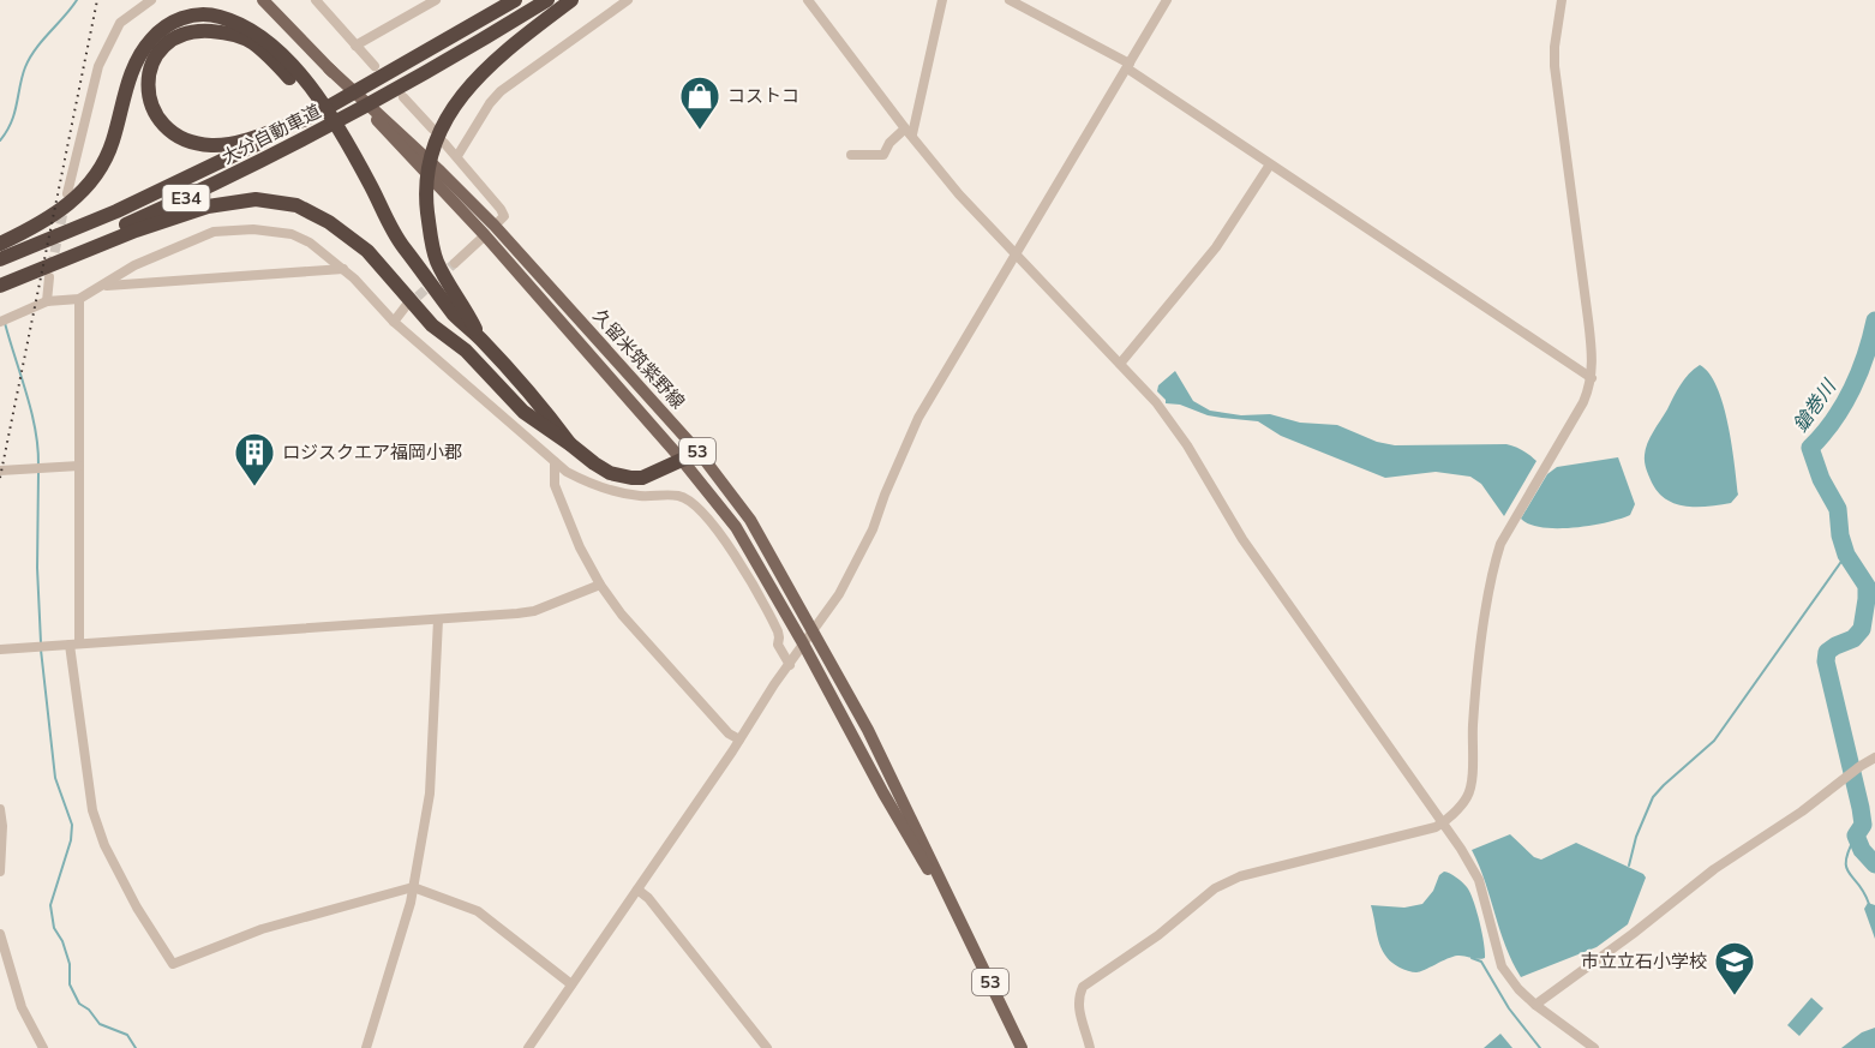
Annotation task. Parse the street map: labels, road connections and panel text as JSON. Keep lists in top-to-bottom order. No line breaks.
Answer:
{"streets":{"highway":["大分自動車道","E34"],"main road":["久留米筑紫野線","53"]},"water":["鎗巻川"],"places":{"shop":["コストコ"],"building":["ロジスクエア福岡小郡"],"school or university":["市立立石小学校"]}}
